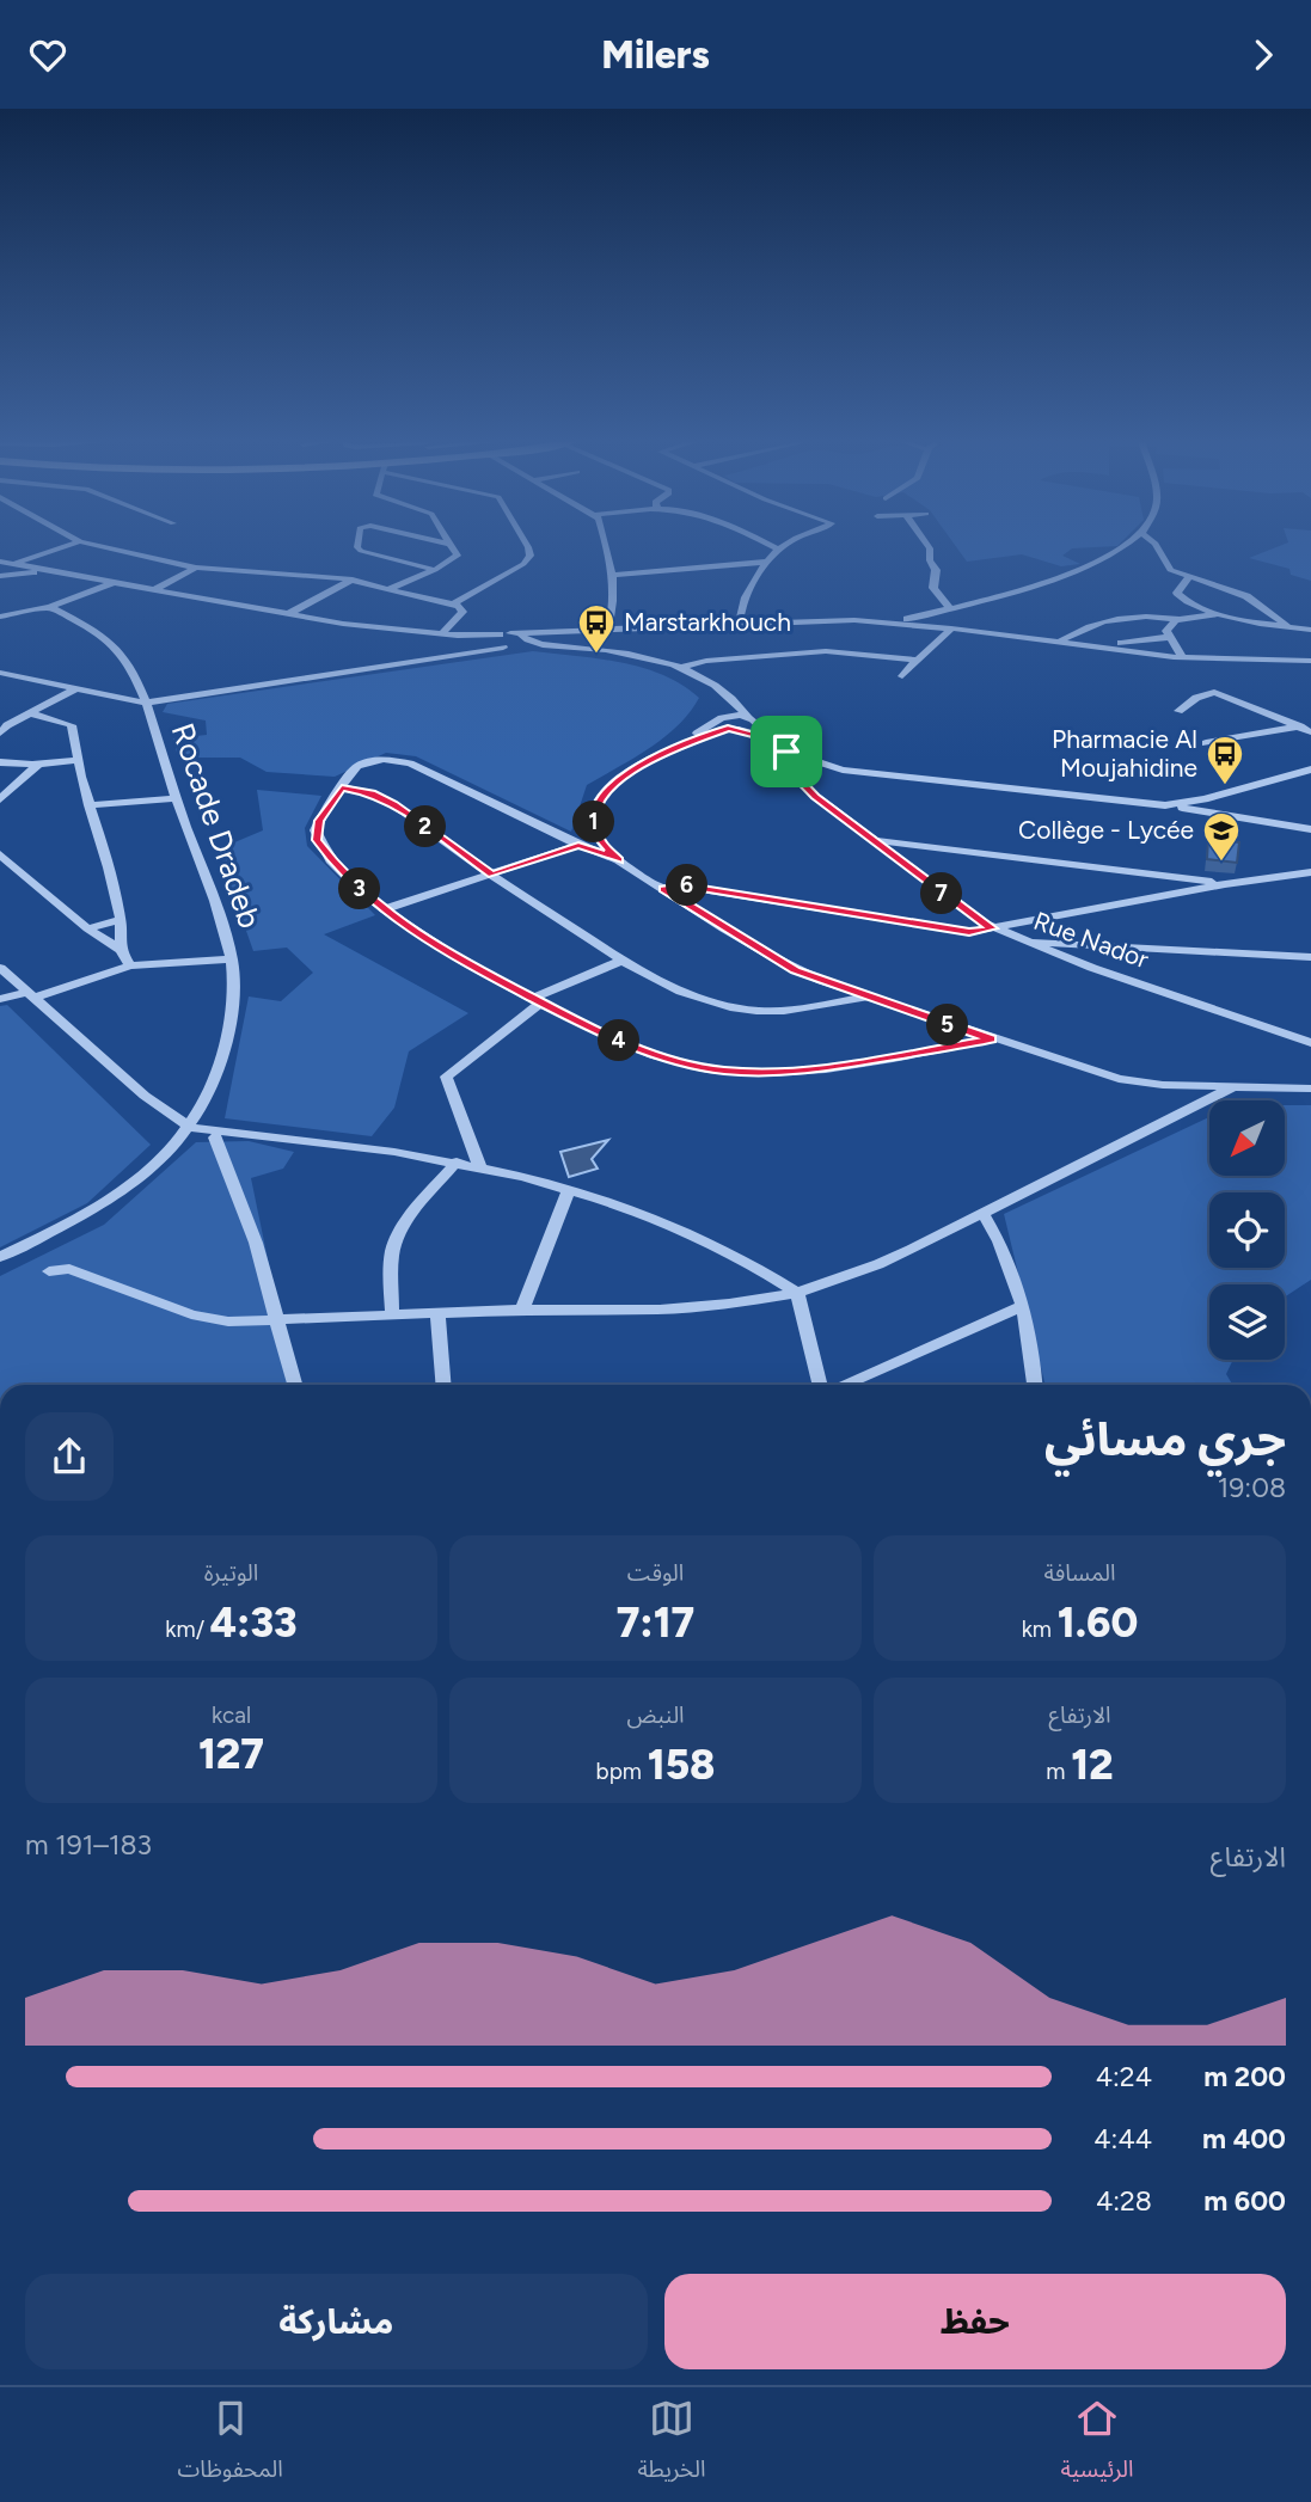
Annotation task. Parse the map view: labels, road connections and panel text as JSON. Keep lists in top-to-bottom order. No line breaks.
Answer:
{"streets":{"street":["Rocade Dradeb","Rue Nador"]},"places":{"bus stop":["Marstarkhouch","Pharmacie Al Moujahidine"],"school or university":["Collège - Lycée"]},"north":"bottom left","page":{"header":"Milers","pins":["1","2","6","3","7","5","4"],"heading":["جري مسائي","19:08"],"stats":[["المسافة","1.60 km"],["الوقت","7:17"],["الوتيرة","4:33 /km"],["الارتفاع","12 m"],["النبض","158 bpm"],["kcal","127"]],"chart":["الارتفاع","183–191 m"],"list":[{"name":"200 m","note":"4:24"},{"name":"400 m","note":"4:44"},{"name":"600 m","note":"4:28"}],"buttons":["حفظ","مشاركة"],"tabs":["الرئيسية","الخريطة","المحفوظات"]}}
